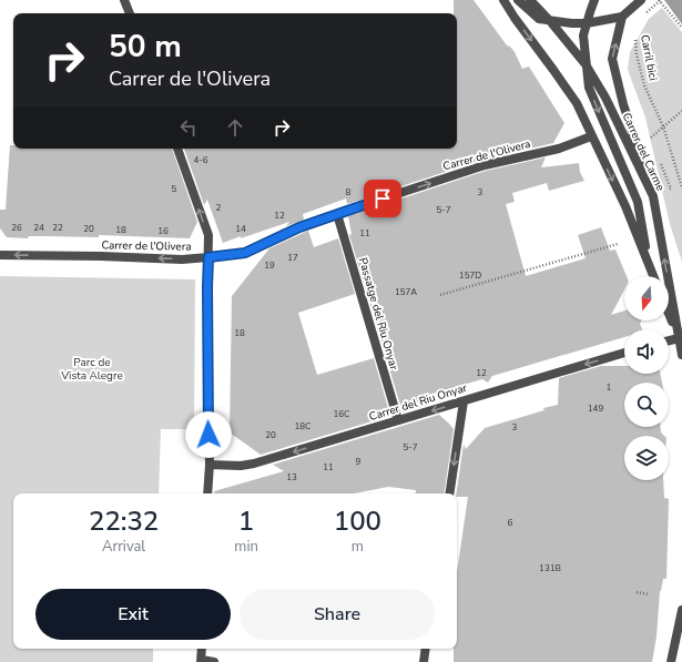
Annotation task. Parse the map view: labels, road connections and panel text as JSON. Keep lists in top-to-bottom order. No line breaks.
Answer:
{"streets":{"street":["Carrer del Carme","Carrer de l'Olivera","Passatge del Riu Onyar","Carrer del Riu Onyar"],"path":["Carril bici"]},"crossings":[["Carrer de l'Olivera","Passatge del Riu Onyar"],["Passatge del Riu Onyar","Carrer del Riu Onyar"]],"one_way":["Carrer del Riu Onyar"],"parks":["Parc de Vista Alegre"],"house_numbers":["4-6","5","8","3","2","5-7","12","26","24","22","20","14","18","16","11","17","19","157D","157A","18","12","1","149","16C","18C","3","20","5-7","9","11","13","6","131B"],"north":"bottom","page":{"turn":["50 m","Carrer de l'Olivera"],"eta":["22:32","Arrival","1","min","100","m"],"buttons":["Exit","Share"]}}
